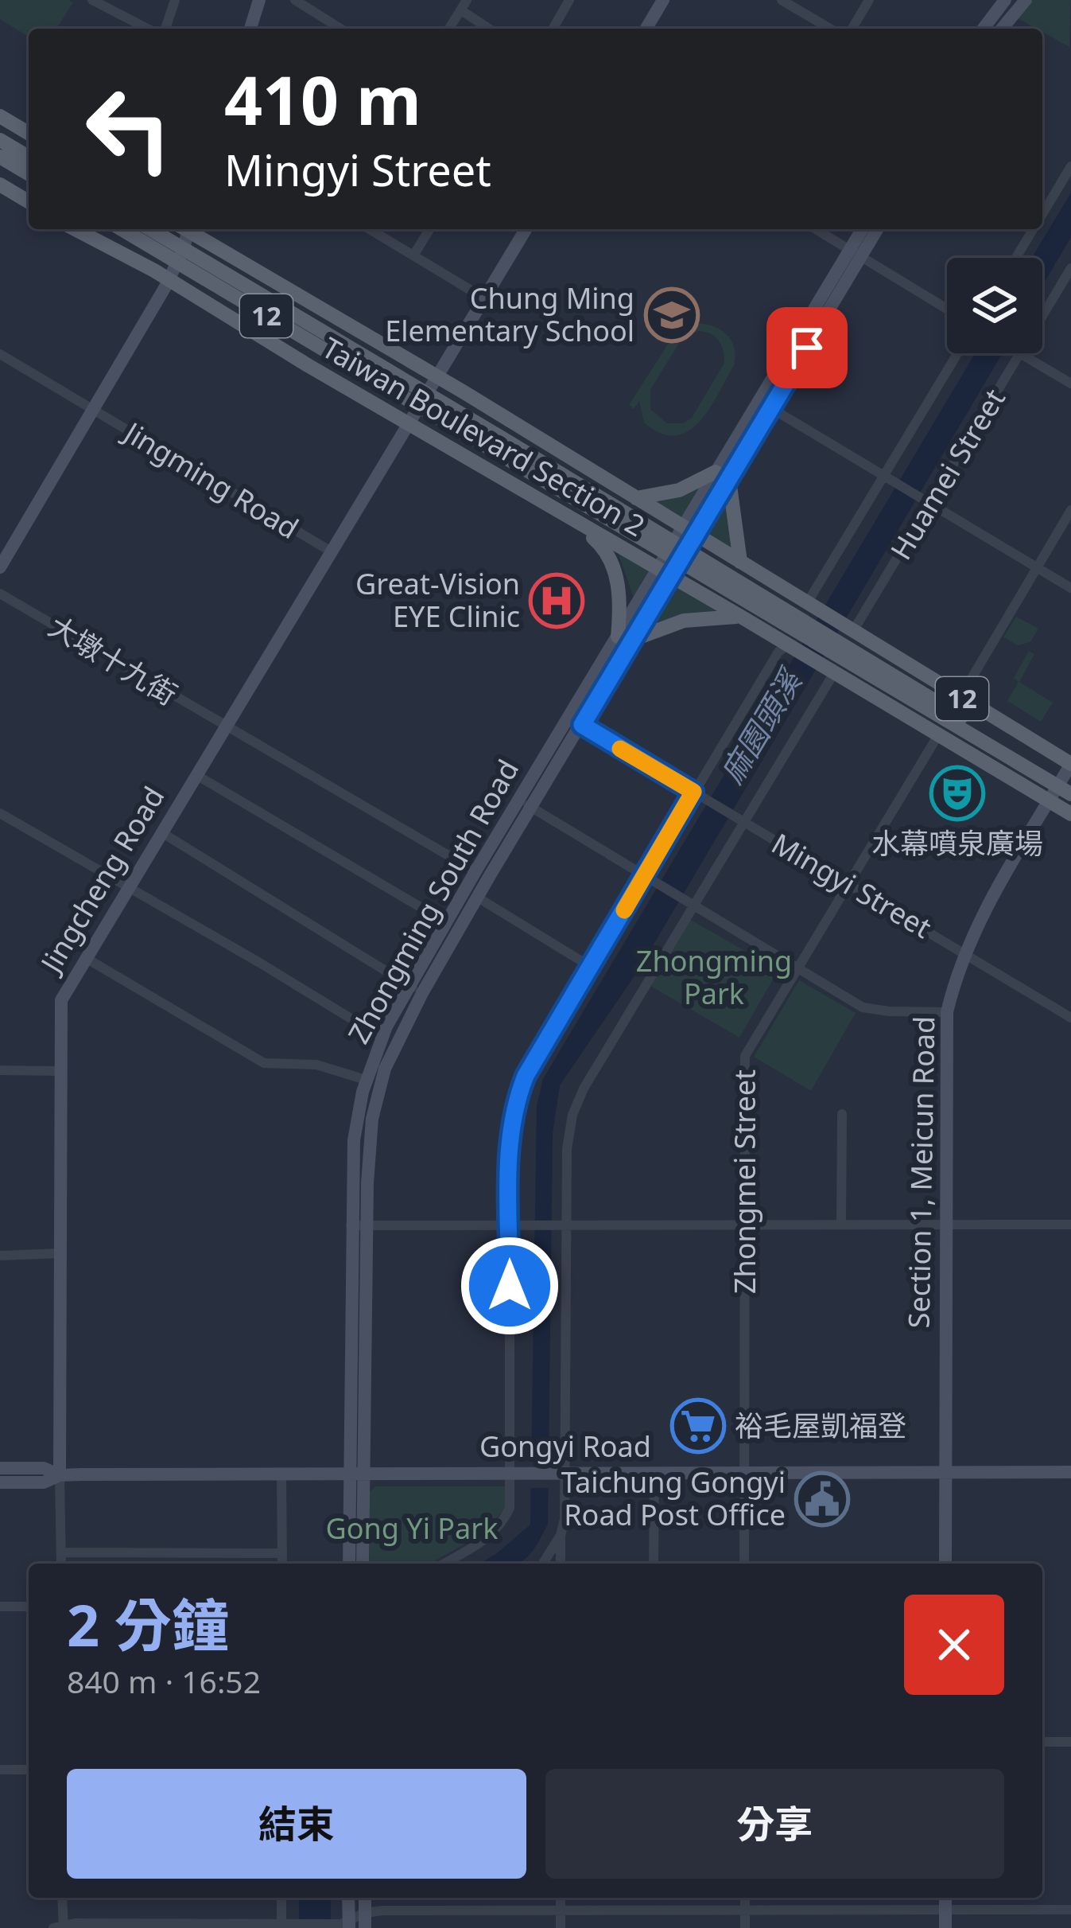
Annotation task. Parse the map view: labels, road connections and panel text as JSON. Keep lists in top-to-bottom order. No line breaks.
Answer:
{"streets":{"main road":["12","Taiwan Boulevard Section 2","Jingcheng Road","Zhongming South Road","Section 1, Meicun Road","Gongyi Road"],"street":["Huamei Street","Jingming Road","大墩十九街","Mingyi Street","Zhongmei Street"]},"crossings":[["Taiwan Boulevard Section 2","Huamei Street"],["Taiwan Boulevard Section 2","Jingcheng Road"],["Taiwan Boulevard Section 2","Zhongming South Road"],["Taiwan Boulevard Section 2","Section 1, Meicun Road"],["Taiwan Boulevard Section 2","Zhongmei Street"],["Jingming Road","Jingcheng Road"],["大墩十九街","Jingcheng Road"],["大墩十九街","Zhongming South Road"],["Jingcheng Road","Gongyi Road"],["Mingyi Street","Section 1, Meicun Road"],["Mingyi Street","Zhongmei Street"],["Zhongming South Road","Gongyi Road"],["Section 1, Meicun Road","Gongyi Road"],["Zhongmei Street","Gongyi Road"]],"water":["麻園頭溪"],"parks":["Zhongming Park","Gong Yi Park"],"places":{"school or university":["Chung Ming Elementary School"],"hospital":["Great-Vision EYE Clinic"],"theatre":["水幕噴泉廣場"],"supermarket":["裕毛屋凱福登"],"public building":["Taichung Gongyi Road Post Office"]},"page":{"turn":["410 m","Mingyi Street"],"heading":["2 分鐘","840 m · 16:52"],"buttons":["結束","分享"]}}
